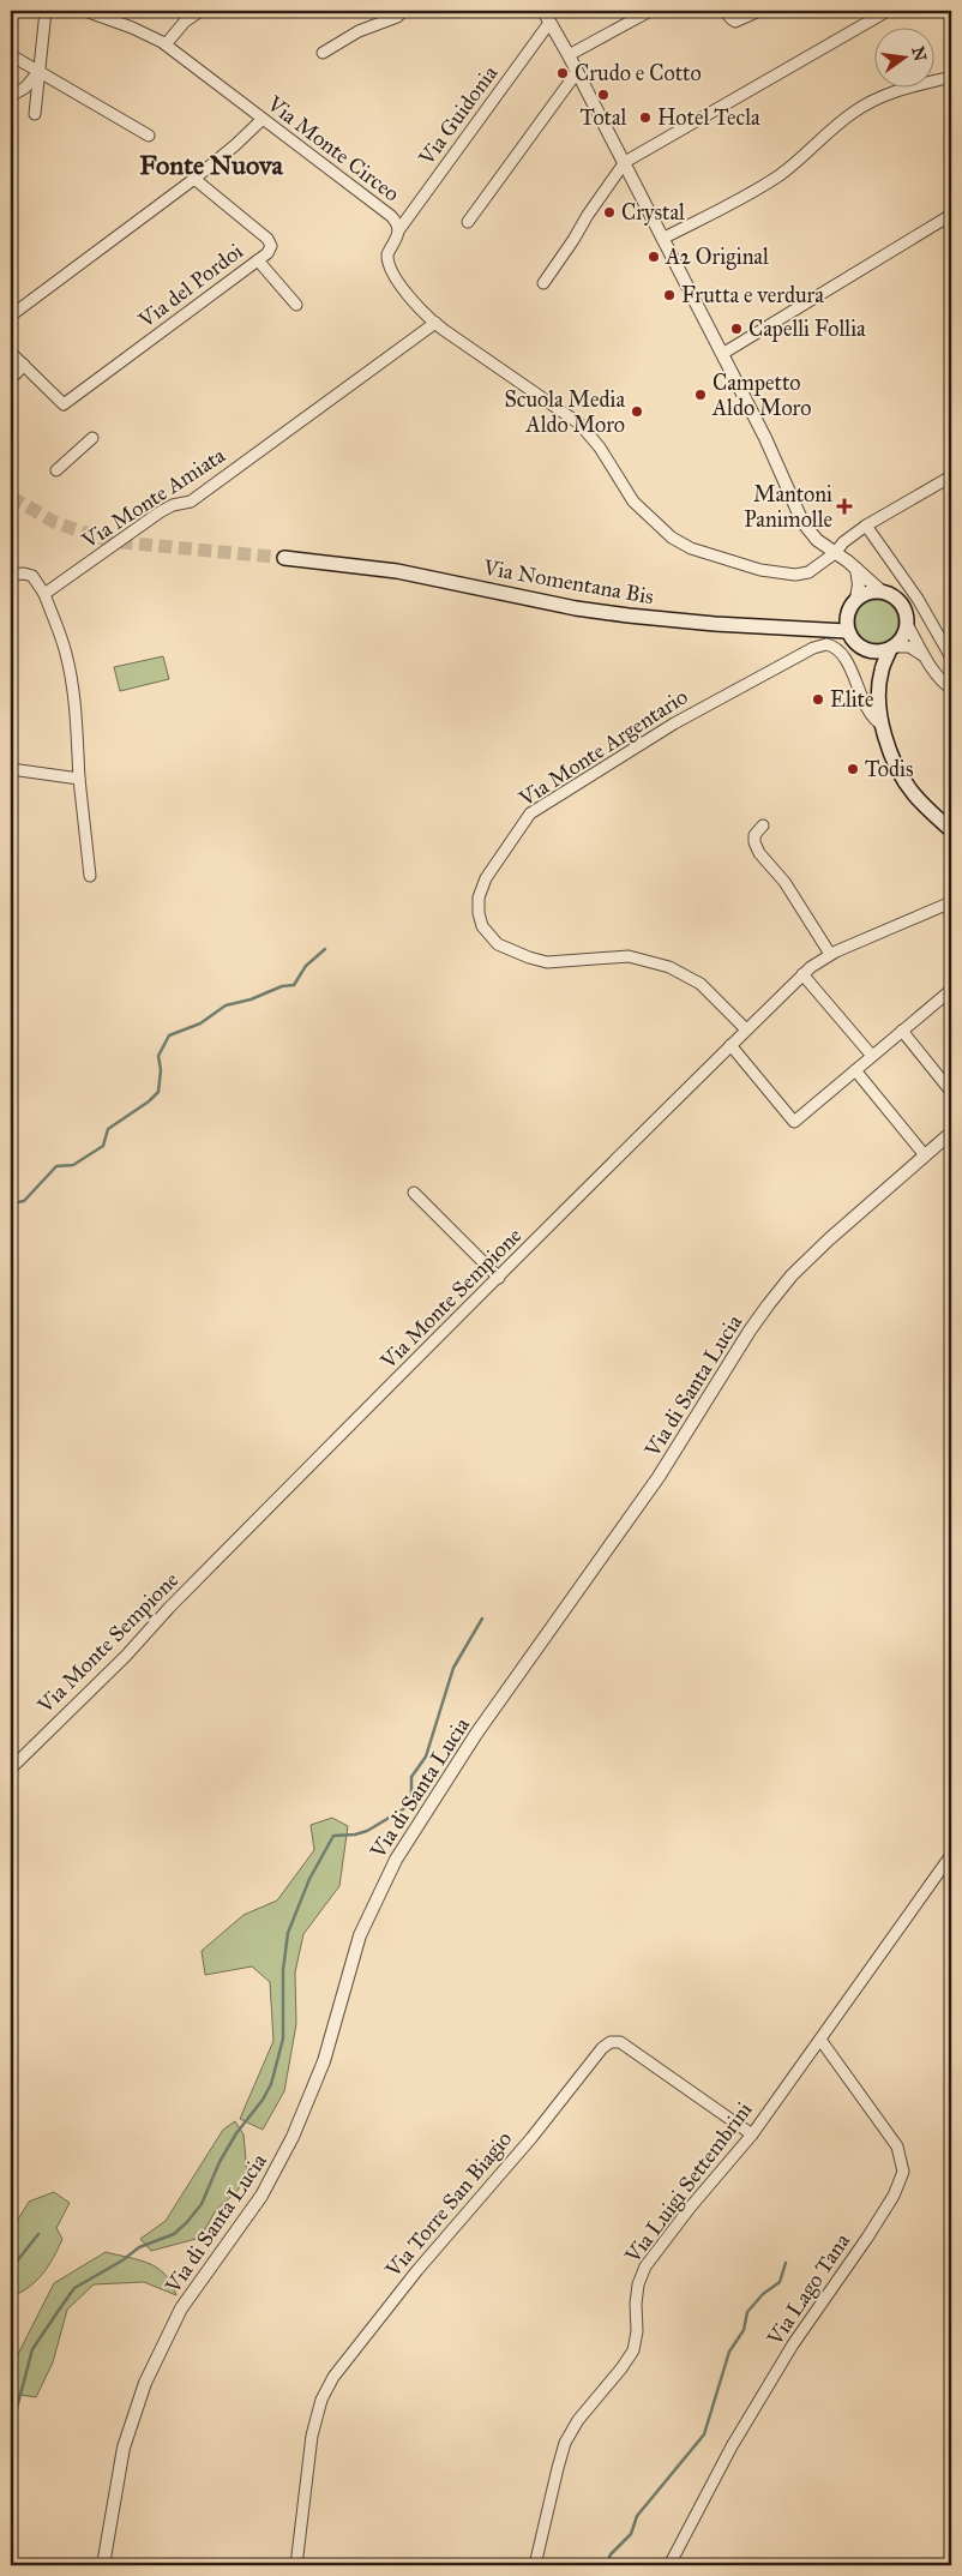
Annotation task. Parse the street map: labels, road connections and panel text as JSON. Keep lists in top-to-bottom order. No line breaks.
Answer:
{"streets":{"main road":["Via Nomentana Bis"],"street":["Via Guidonia","Via Monte Circeo","Via del Pordoi","Via Monte Amiata","Via Monte Argentario","Via Monte Sempione","Via di Santa Lucia","Via Luigi Settembrini","Via Torre San Biagio","Via Lago Tana"]},"crossings":[["Via Guidonia","Via Monte Circeo"],["Via Monte Circeo","Via Monte Amiata"],["Via Monte Argentario","Via Monte Sempione"],["Via Luigi Settembrini","Via Torre San Biagio"],["Via Luigi Settembrini","Via Lago Tana"]],"districts":["Fonte Nuova"],"places":{"other":["Crudo e Cotto","Total","Hotel Tecla","Crystal","A2 Original","Frutta e verdura","Capelli Follia","Campetto Aldo Moro","Scuola Media Aldo Moro","Elite","Todis"],"health":["Mantoni Panimolle"]},"north":"right"}
